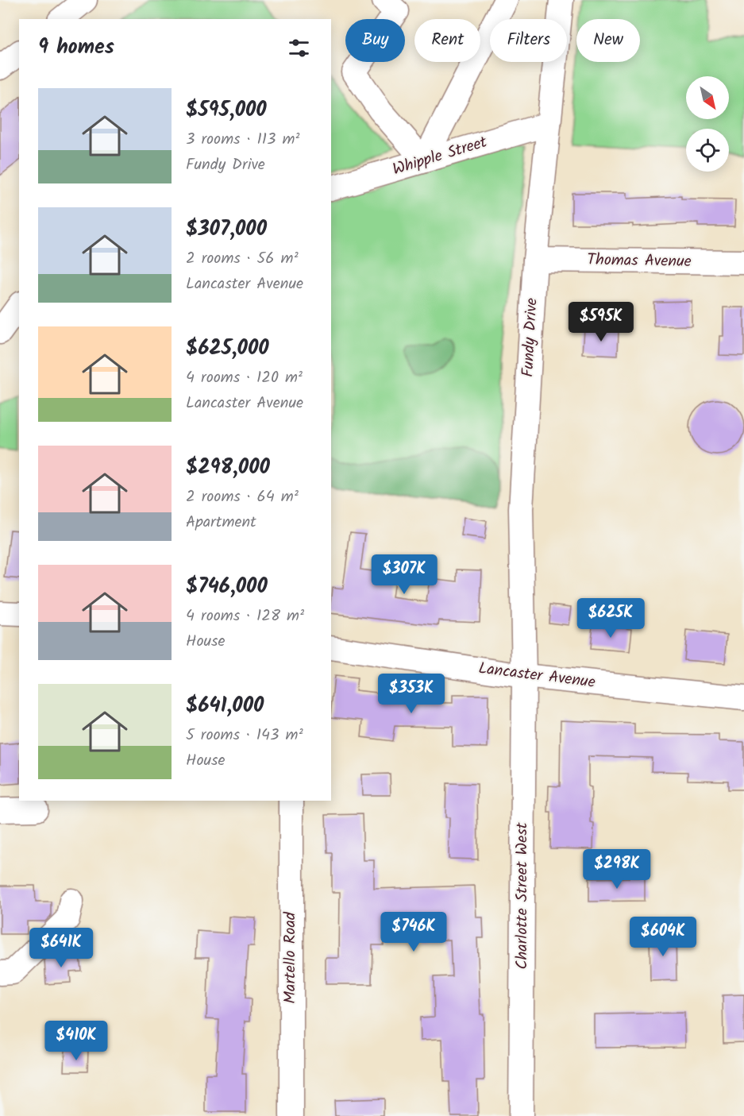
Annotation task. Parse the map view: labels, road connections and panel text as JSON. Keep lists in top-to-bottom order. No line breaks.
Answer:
{"streets":{"street":["Whipple Street","Thomas Avenue","Fundy Drive","Lancaster Avenue","Charlotte Street West","Martello Road"]},"crossings":[["Whipple Street","Fundy Drive"],["Thomas Avenue","Fundy Drive"],["Fundy Drive","Lancaster Avenue"],["Fundy Drive","Charlotte Street West"],["Lancaster Avenue","Charlotte Street West"]],"north":"bottom right","page":{"chip":["Buy","Rent","Filters","New"],"heading":"9 homes","list":[{"name":"$595,000","note":"3 rooms · 113 m² · Fundy Drive"},{"name":"$307,000","note":"2 rooms · 56 m² · Lancaster Avenue"},{"name":"$625,000","note":"4 rooms · 120 m² · Lancaster Avenue"},{"name":"$298,000","note":"2 rooms · 64 m² · Apartment"},{"name":"$746,000","note":"4 rooms · 128 m² · House"},{"name":"$641,000","note":"5 rooms · 143 m² · House"}],"price":["$595K","$307K","$625K","$353K","$298K","$746K","$604K","$641K","$410K"]}}
